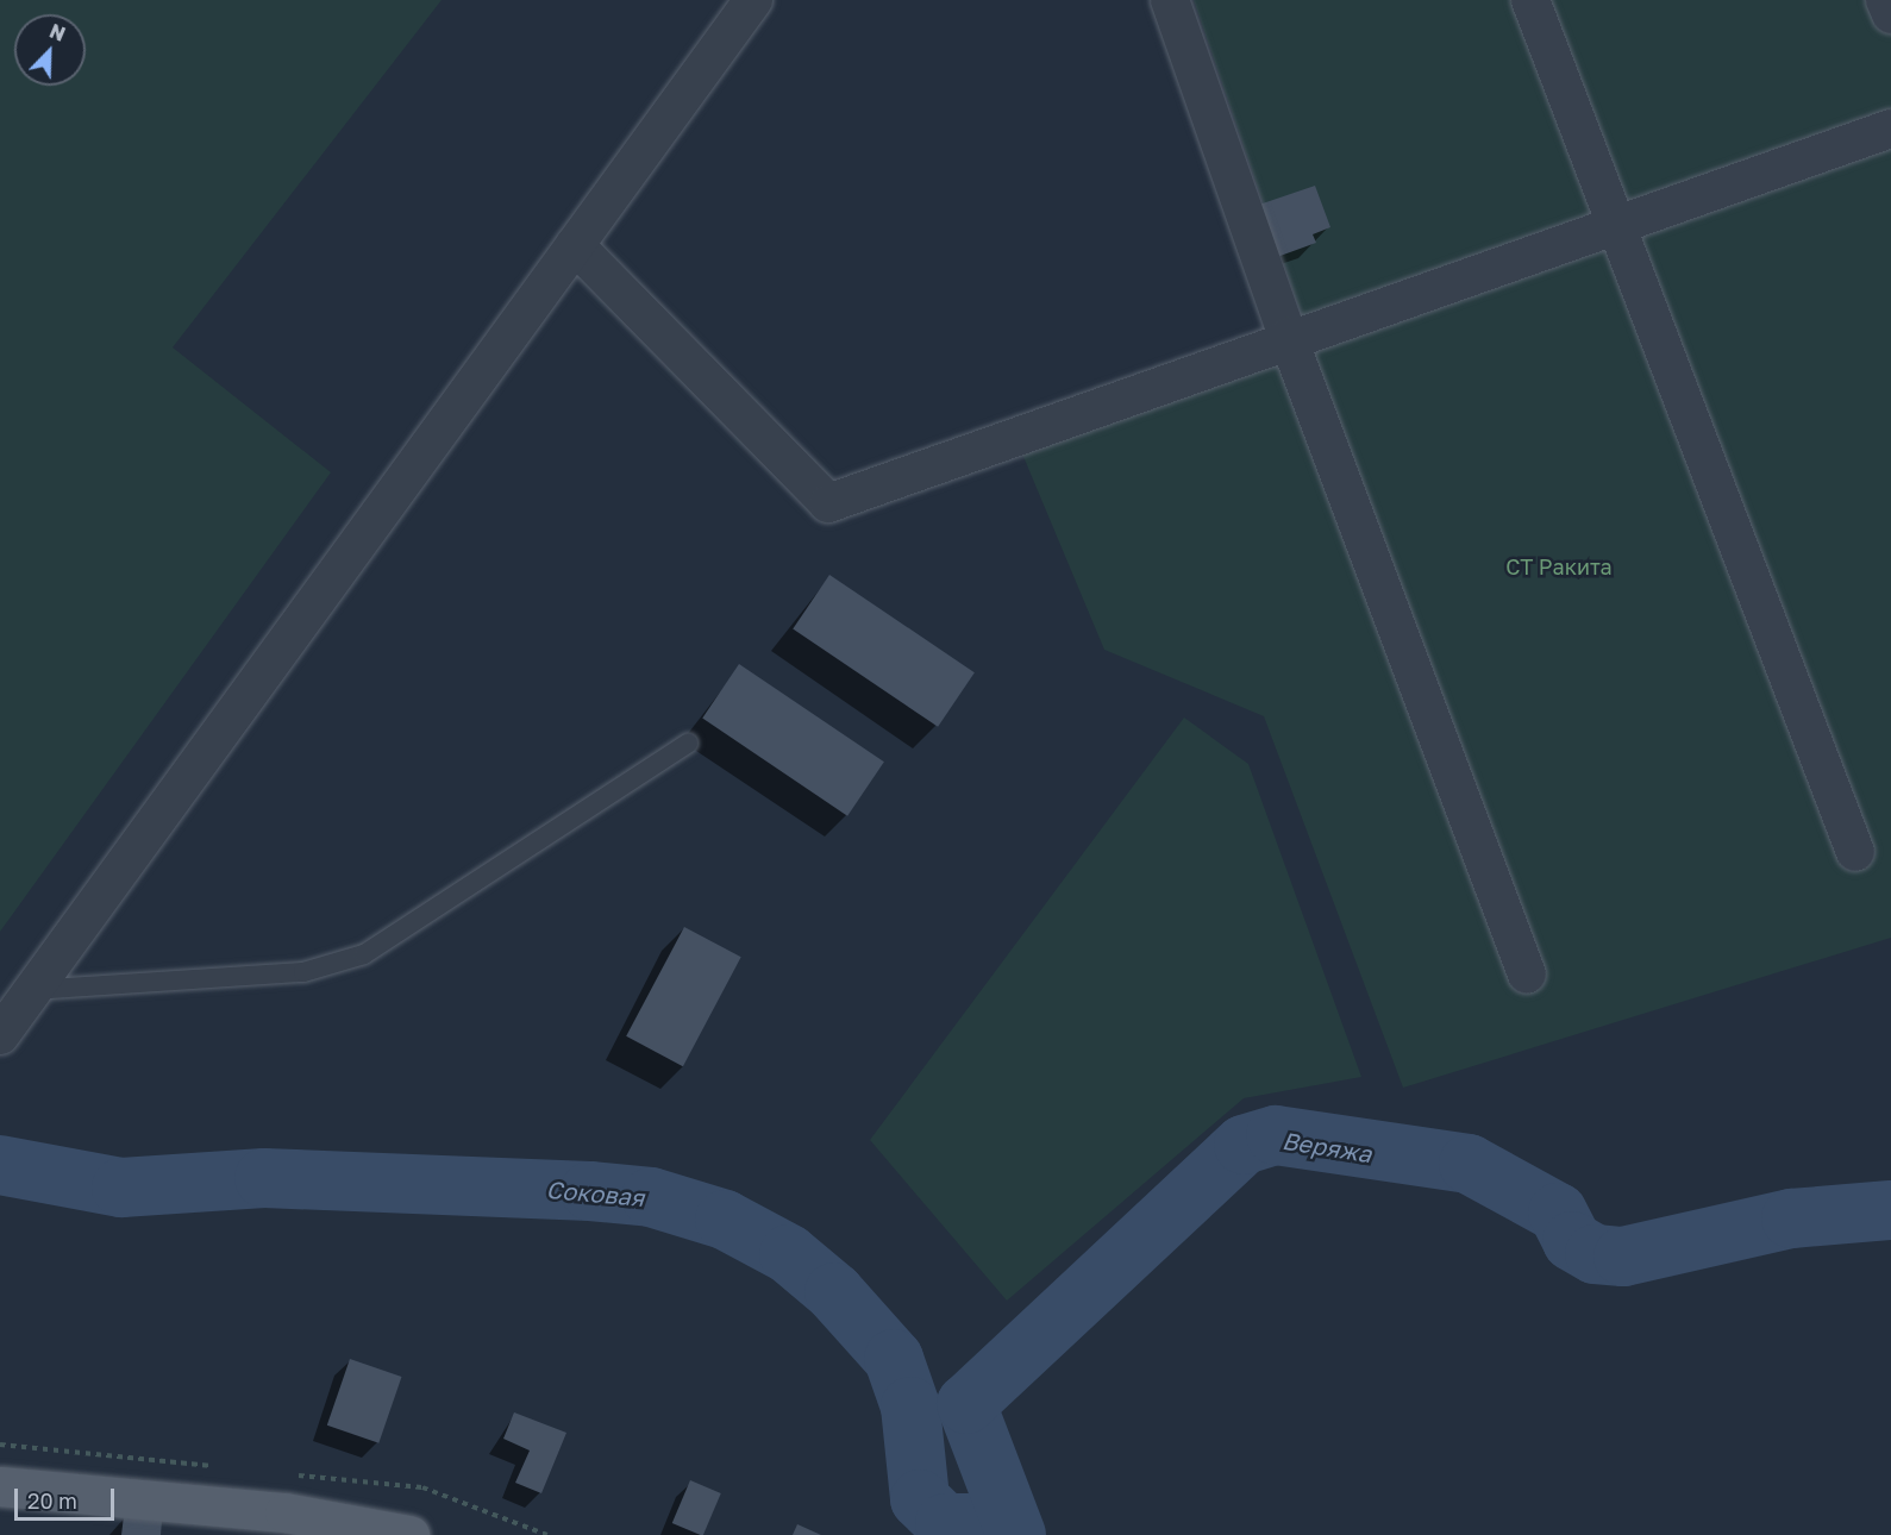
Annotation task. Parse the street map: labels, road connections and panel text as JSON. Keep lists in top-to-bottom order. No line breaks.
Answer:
{"water":["Веряжа","Соковая"],"parks":["СТ Ракита"],"scale_bar":"20 m","north":"top right"}
